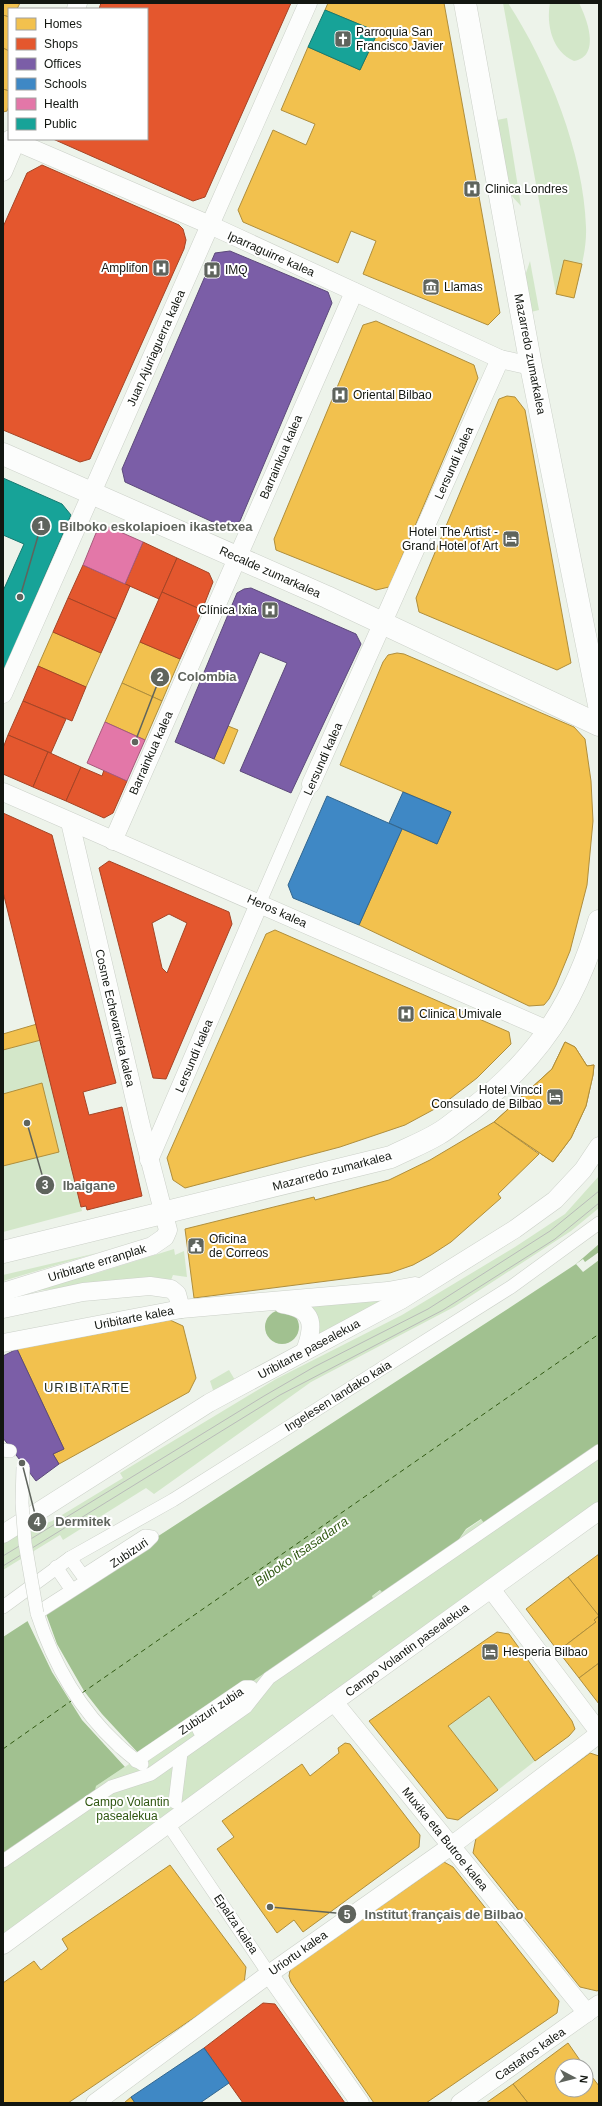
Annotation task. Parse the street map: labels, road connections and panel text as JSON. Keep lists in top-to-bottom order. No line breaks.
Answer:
{"streets":{"main road":["Mazarredo zumarkalea","Recalde zumarkalea"],"street":["Iparraguirre kalea","Juan Ajuriaguerra kalea","Barrainkua kalea","Lersundi kalea","Heros kalea","Cosme Echevarrieta kalea","Uribitarte erranplak","Uribitarte kalea","Uribitarte pasealekua","Ingelesen landako kaia","Zubizuri","Campo Volantin pasealekua","Zubizuri zubia","Muxika eta Butroe kalea","Epalza kalea","Uriortu kalea","Castaños kalea"]},"crossings":[["Iparraguirre kalea","Juan Ajuriaguerra kalea"],["Iparraguirre kalea","Mazarredo zumarkalea"],["Iparraguirre kalea","Barrainkua kalea"],["Iparraguirre kalea","Lersundi kalea"],["Juan Ajuriaguerra kalea","Recalde zumarkalea"],["Mazarredo zumarkalea","Heros kalea"],["Mazarredo zumarkalea","Cosme Echevarrieta kalea"],["Mazarredo zumarkalea","Uribitarte erranplak"],["Barrainkua kalea","Recalde zumarkalea"],["Barrainkua kalea","Heros kalea"],["Lersundi kalea","Recalde zumarkalea"],["Lersundi kalea","Heros kalea"],["Lersundi kalea","Cosme Echevarrieta kalea"],["Heros kalea","Cosme Echevarrieta kalea"],["Cosme Echevarrieta kalea","Uribitarte erranplak"],["Uribitarte erranplak","Uribitarte kalea"],["Uribitarte kalea","Uribitarte pasealekua"],["Ingelesen landako kaia","Zubizuri"],["Zubizuri","Zubizuri zubia"],["Campo Volantin pasealekua","Muxika eta Butroe kalea"],["Campo Volantin pasealekua","Epalza kalea"],["Muxika eta Butroe kalea","Uriortu kalea"],["Muxika eta Butroe kalea","Castaños kalea"],["Epalza kalea","Uriortu kalea"]],"districts":["URIBITARTE"],"water":["Bilboko itsasadarra"],"parks":["Campo Volantin pasealekua"],"places":{"church":["Parroquia San Francisco Javier"],"hospital":["Clinica Londres","Amplifon","IMQ","Oriental Bilbao","Clínica Ixia","Clinica Umivale"],"museum":["Llamas"],"hotel":["Hotel The Artist - Grand Hotel of Art","Hotel Vincci Consulado de Bilbao","Hesperia Bilbao"],"other":["Bilboko eskolapioen ikastetxea","Colombia","Ibaigane","Dermitek","Institut français de Bilbao"],"public building":["Oficina de Correos"]},"legend":["Homes","Shops","Offices","Schools","Health","Public"],"north":"right"}
